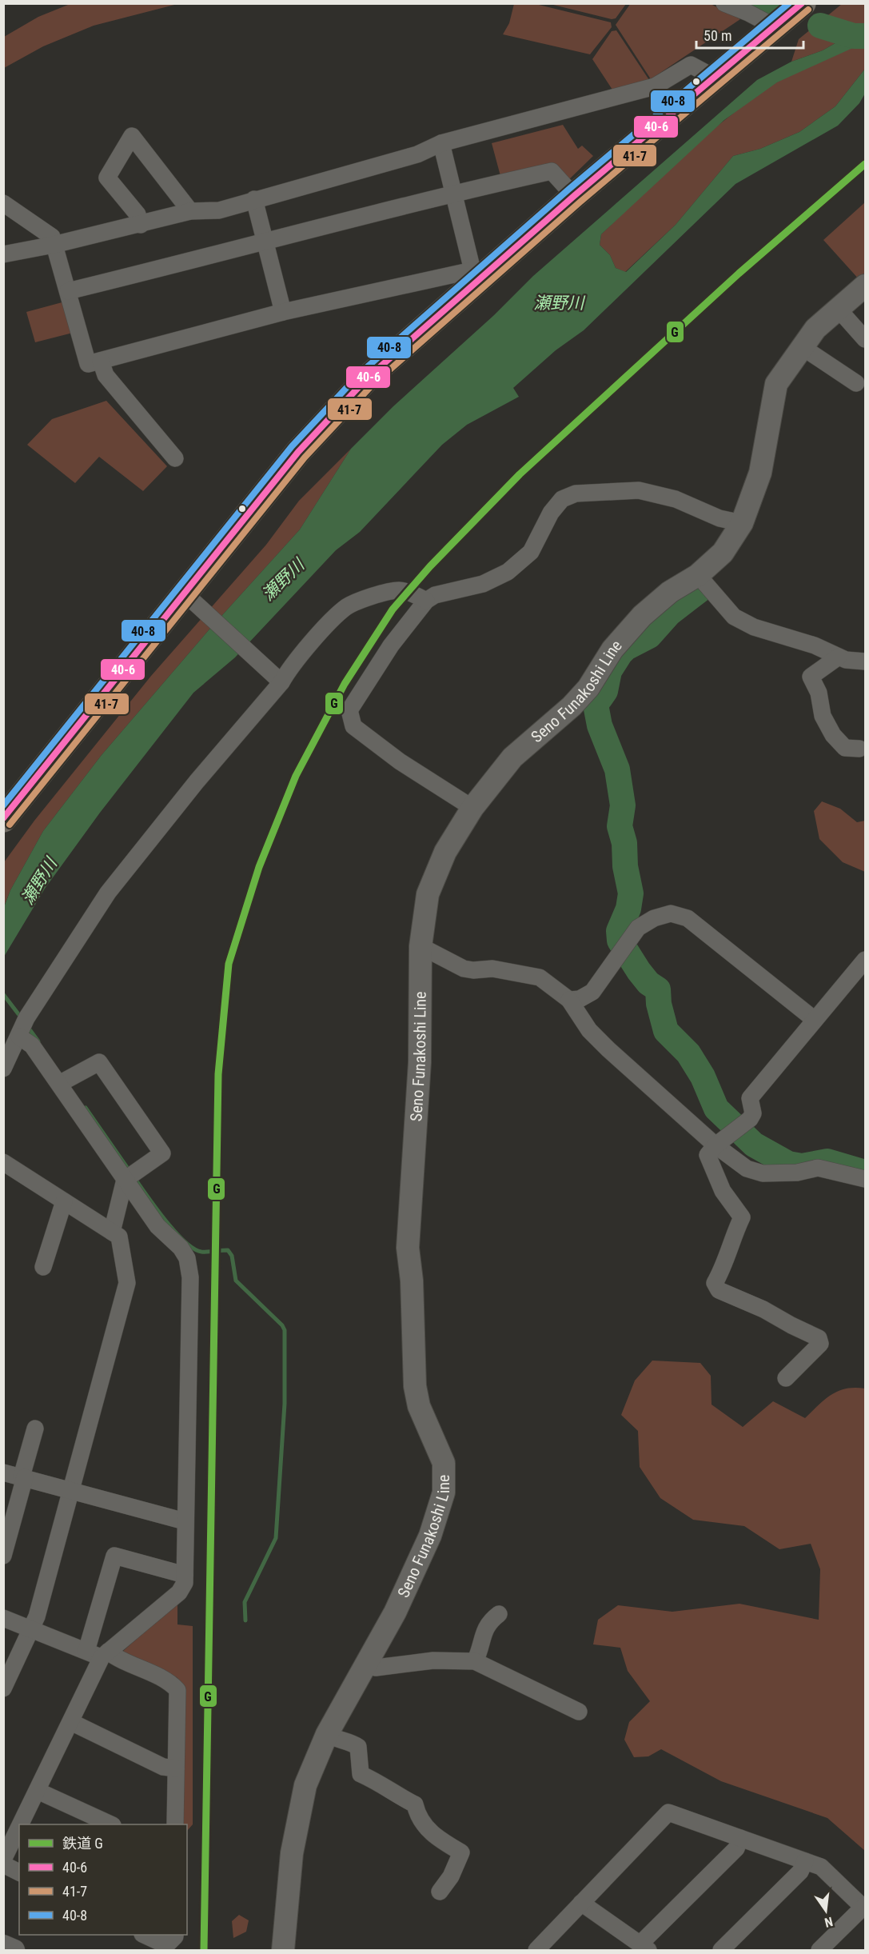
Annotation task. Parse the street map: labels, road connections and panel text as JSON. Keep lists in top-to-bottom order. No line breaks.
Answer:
{"streets":{"main road":["Seno Funakoshi Line"]},"water":["瀬野川"],"lines":["transit line 40-6","transit line 40-8","transit line 41-7","rail line G"],"legend":["鉄道 G","40-6","41-7","40-8"],"scale_bar":"50 m","north":"bottom"}
